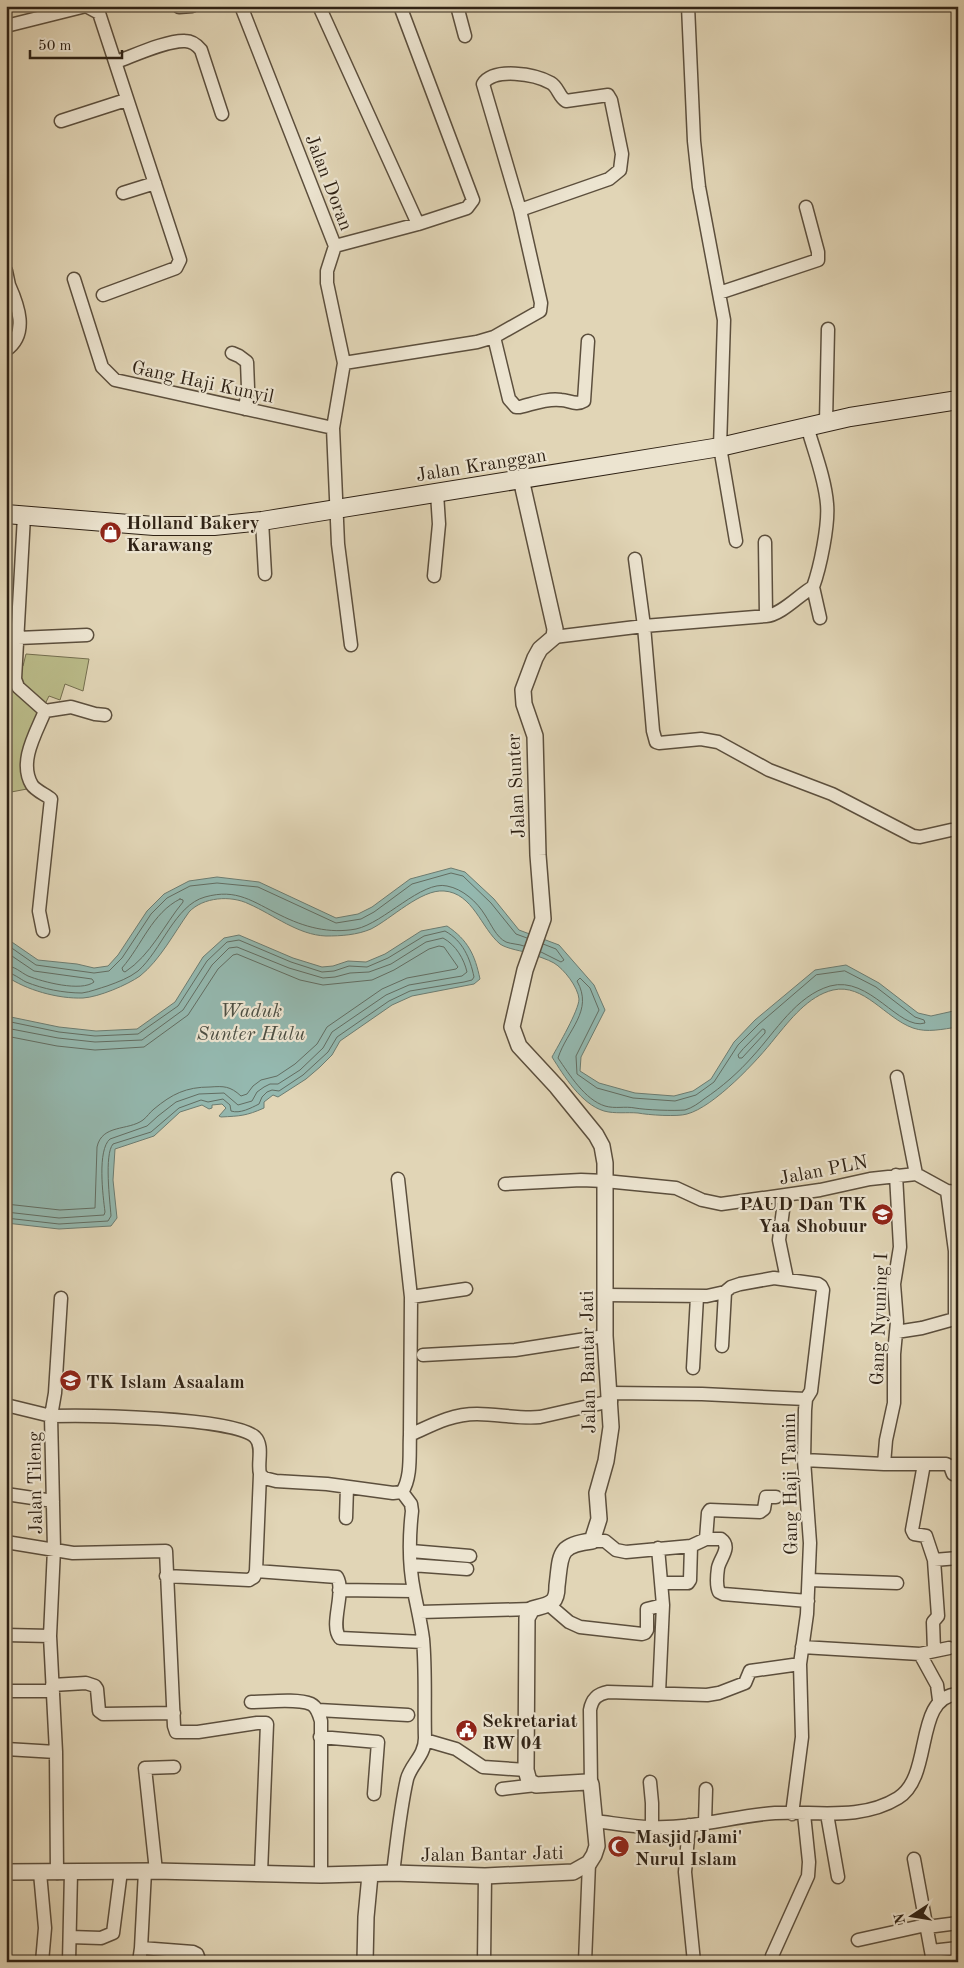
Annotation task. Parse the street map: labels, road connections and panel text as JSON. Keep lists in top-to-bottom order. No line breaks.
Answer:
{"streets":{"main road":["Jalan Kranggan"],"street":["Jalan Doran","Gang Haji Kunyil","Jalan Sunter","Jalan PLN","Gang Nyuning I","Jalan Bantar Jati","Jalan Tileng","Gang Haji Tamin"]},"crossings":[["Jalan Doran","Gang Haji Kunyil"],["Jalan Doran","Jalan Kranggan"],["Jalan Sunter","Jalan Bantar Jati"],["Jalan PLN","Gang Nyuning I"],["Jalan PLN","Jalan Bantar Jati"],["Jalan Bantar Jati","Jalan Tileng"],["Jalan Bantar Jati","Gang Haji Tamin"]],"water":["Waduk Sunter Hulu"],"places":{"shop":["Holland Bakery Karawang"],"school or university":["PAUD Dan TK Yaa Shobuur","TK Islam Asaalam"],"public building":["Sekretariat RW 04"],"mosque":["Masjid Jami' Nurul Islam"]},"scale_bar":"50 m","north":"left"}
